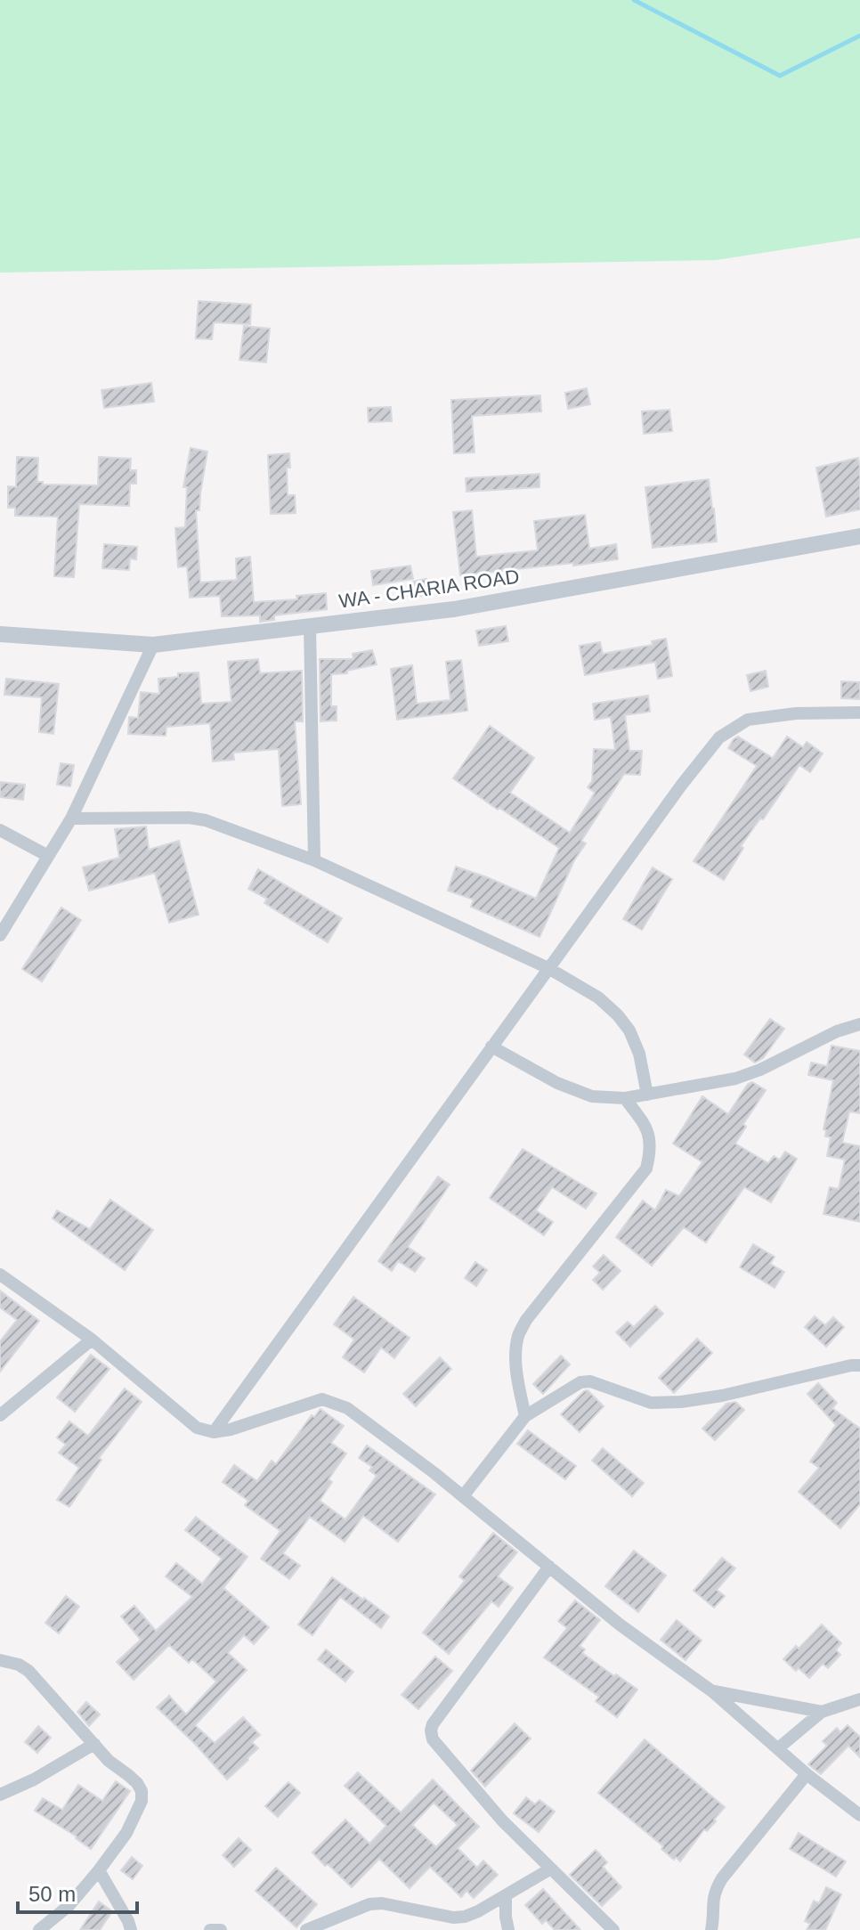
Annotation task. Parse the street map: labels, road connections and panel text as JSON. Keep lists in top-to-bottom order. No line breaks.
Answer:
{"streets":{"street":["WA - CHARIA ROAD"]},"scale_bar":"50 m"}
